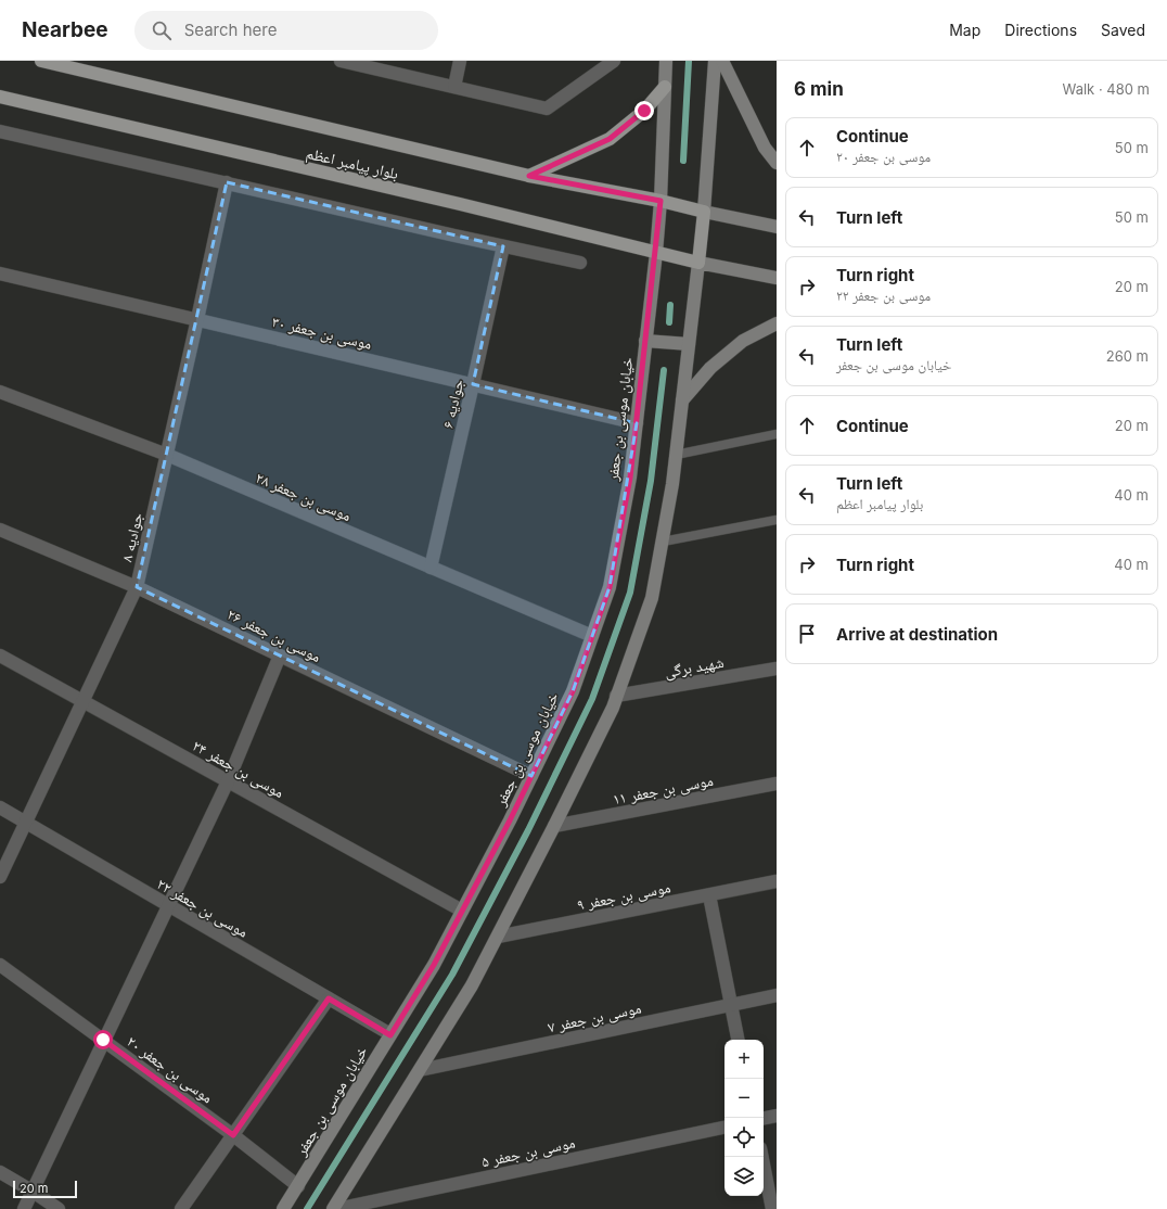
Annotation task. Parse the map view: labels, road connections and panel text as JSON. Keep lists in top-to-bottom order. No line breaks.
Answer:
{"streets":{"main road":["بلوار پیامبر اعظم","خیابان موسی بن جعفر"],"street":["موسی بن جعفر ۳۰","جوادیه ۶","موسی بن جعفر ۲۸","جوادیه ۸","موسی بن جعفر ۲۶","شهید برگی","موسی بن جعفر ۲۴","موسی بن جعفر ۱۱","موسی بن جعفر ۹","موسی بن جعفر ۲۲","موسی بن جعفر ۷","موسی بن جعفر ۲۰","موسی بن جعفر ۵"]},"crossings":[["بلوار پیامبر اعظم","خیابان موسی بن جعفر"],["موسی بن جعفر ۳۰","جوادیه ۶"],["موسی بن جعفر ۳۰","خیابان موسی بن جعفر"],["موسی بن جعفر ۳۰","جوادیه ۸"],["جوادیه ۶","موسی بن جعفر ۲۸"],["خیابان موسی بن جعفر","موسی بن جعفر ۲۸"],["خیابان موسی بن جعفر","موسی بن جعفر ۲۶"],["خیابان موسی بن جعفر","موسی بن جعفر ۲۴"],["خیابان موسی بن جعفر","موسی بن جعفر ۲۲"],["خیابان موسی بن جعفر","موسی بن جعفر ۲۰"],["موسی بن جعفر ۲۸","جوادیه ۸"],["جوادیه ۸","موسی بن جعفر ۲۶"],["جوادیه ۸","موسی بن جعفر ۲۴"],["جوادیه ۸","موسی بن جعفر ۲۲"]],"scale_bar":"20 m","page":{"header":"Nearbee","search":"Search here","nav":["Map","Directions","Saved"],"heading":["6 min","Walk · 480 m"],"list":[["Continue","موسی بن جعفر ۲۰","50 m"],["Turn left","50 m"],["Turn right","موسی بن جعفر ۲۲","20 m"],["Turn left","خیابان موسی بن جعفر","260 m"],["Continue","20 m"],["Turn left","بلوار پیامبر اعظم","40 m"],["Turn right","40 m"],"Arrive at destination"],"map_buttons":["+","−"],"scale":"20 m"}}
